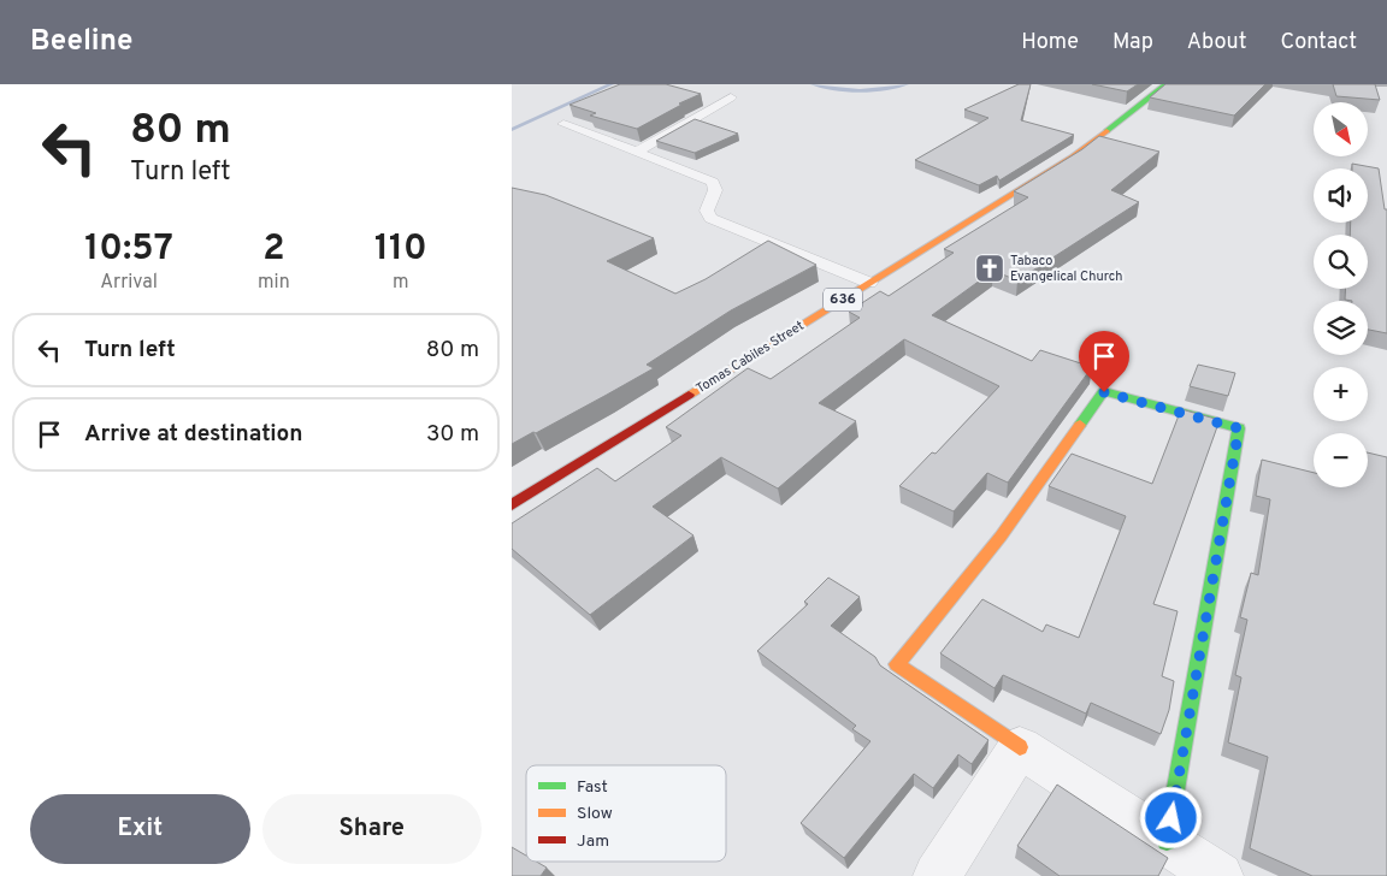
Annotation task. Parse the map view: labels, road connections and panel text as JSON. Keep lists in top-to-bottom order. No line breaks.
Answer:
{"streets":{"main road":["636","Tomas Cabiles Street"]},"places":{"church":["Tabaco Evangelical Church"]},"legend":["Fast","Slow","Jam"],"north":"bottom right","page":{"header":"Beeline","nav":["Home","Map","About","Contact"],"turn":["80 m","Turn left"],"map_buttons":["+","−"],"eta":["10:57","Arrival","2","min","110","m"],"list":[{"name":"Turn left","value":"80 m"},{"name":"Arrive at destination","value":"30 m"}],"buttons":["Exit","Share"]}}
